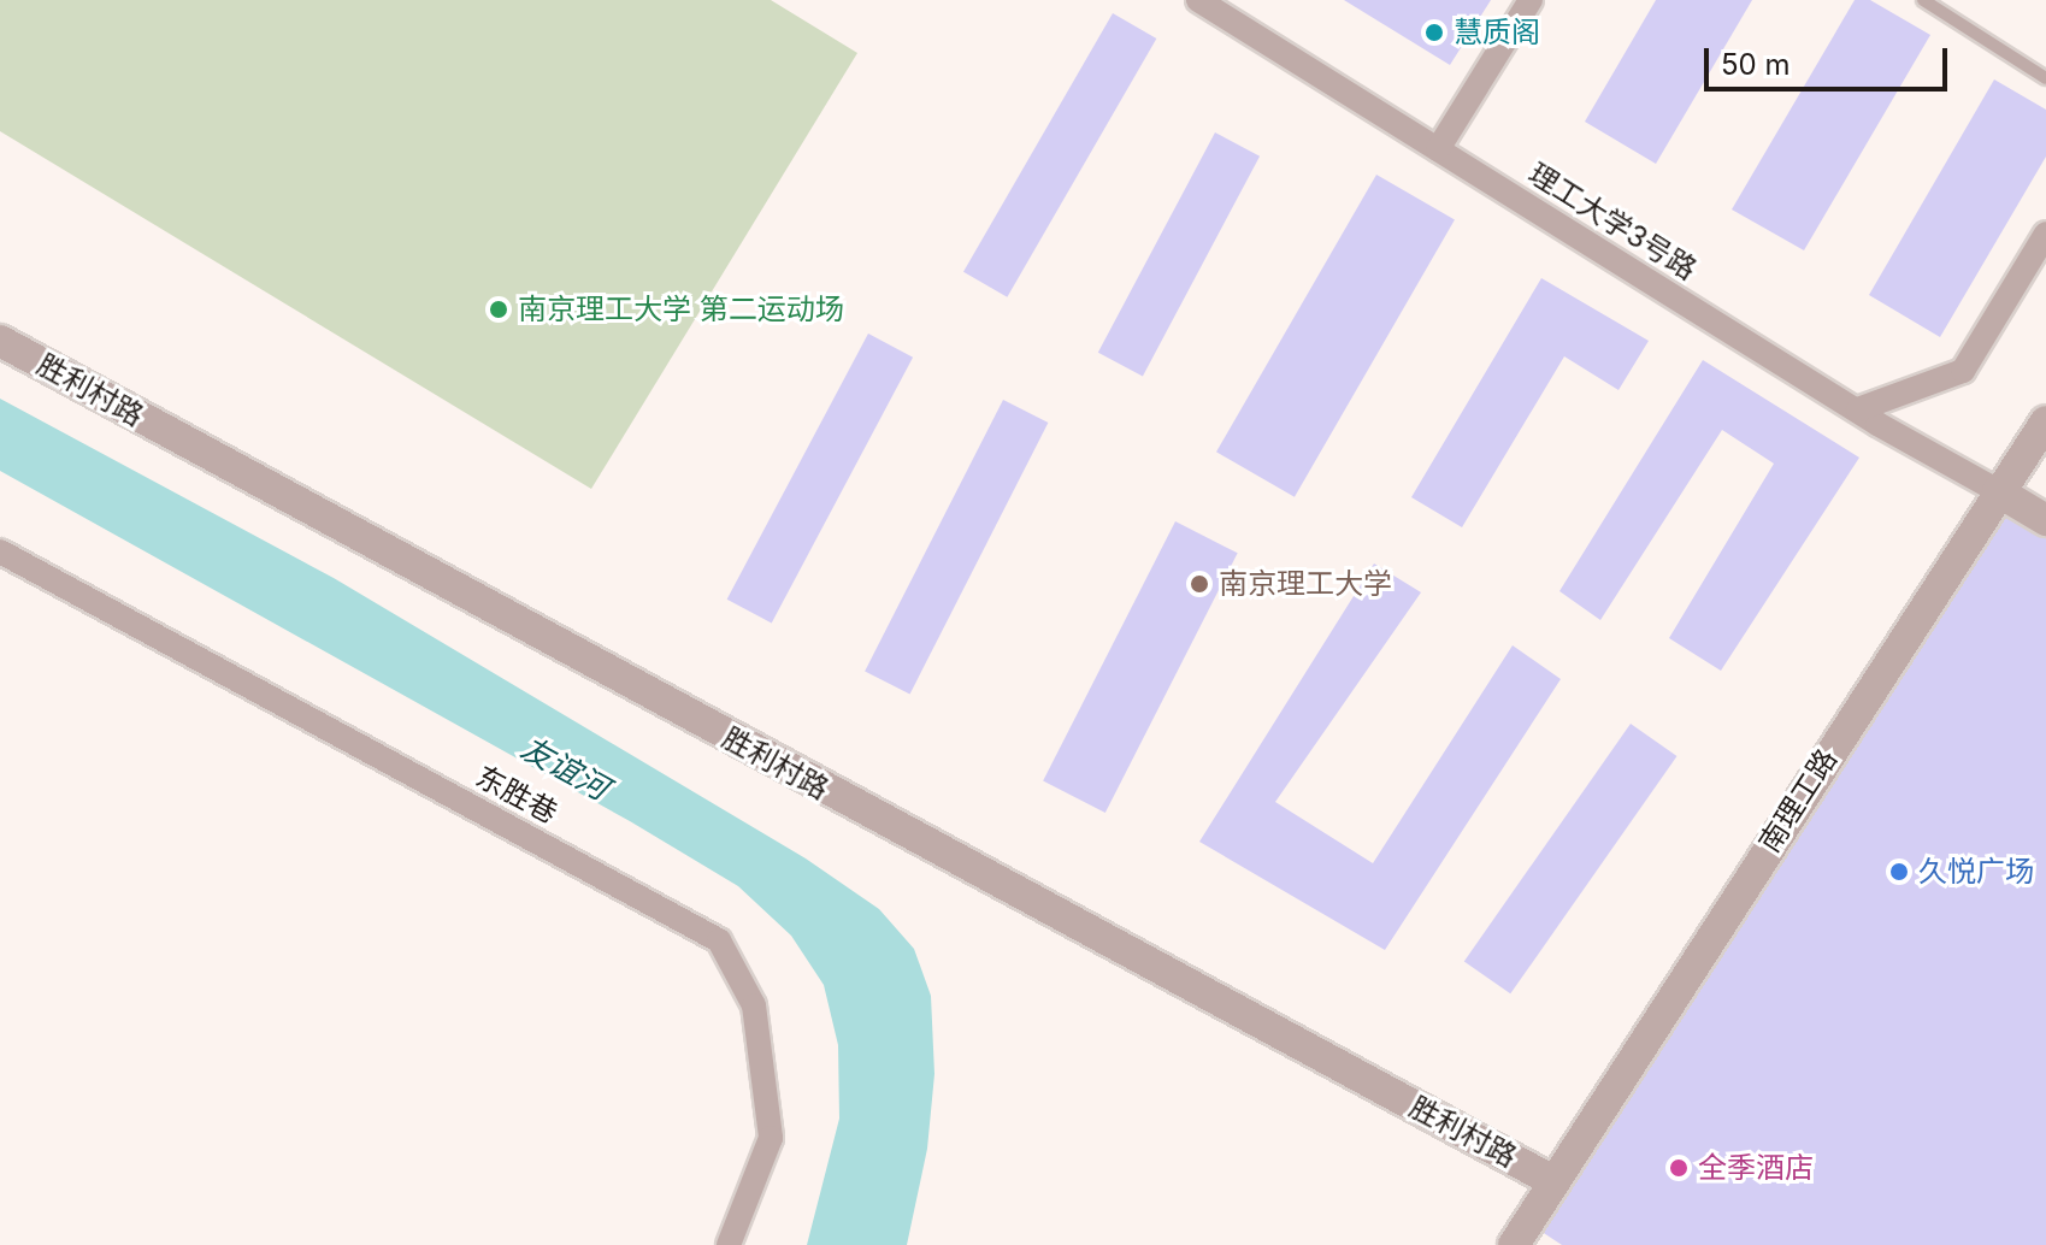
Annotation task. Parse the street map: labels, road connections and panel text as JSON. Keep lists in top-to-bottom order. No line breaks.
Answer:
{"streets":{"street":["理工大学3号路","胜利村路","东胜巷","南理工路"]},"crossings":[["理工大学3号路","南理工路"],["胜利村路","南理工路"]],"water":["友谊河"],"places":["慧质阁","南京理工大学 第二运动场","南京理工大学","久悦广场","全季酒店"],"scale_bar":"50 m"}
